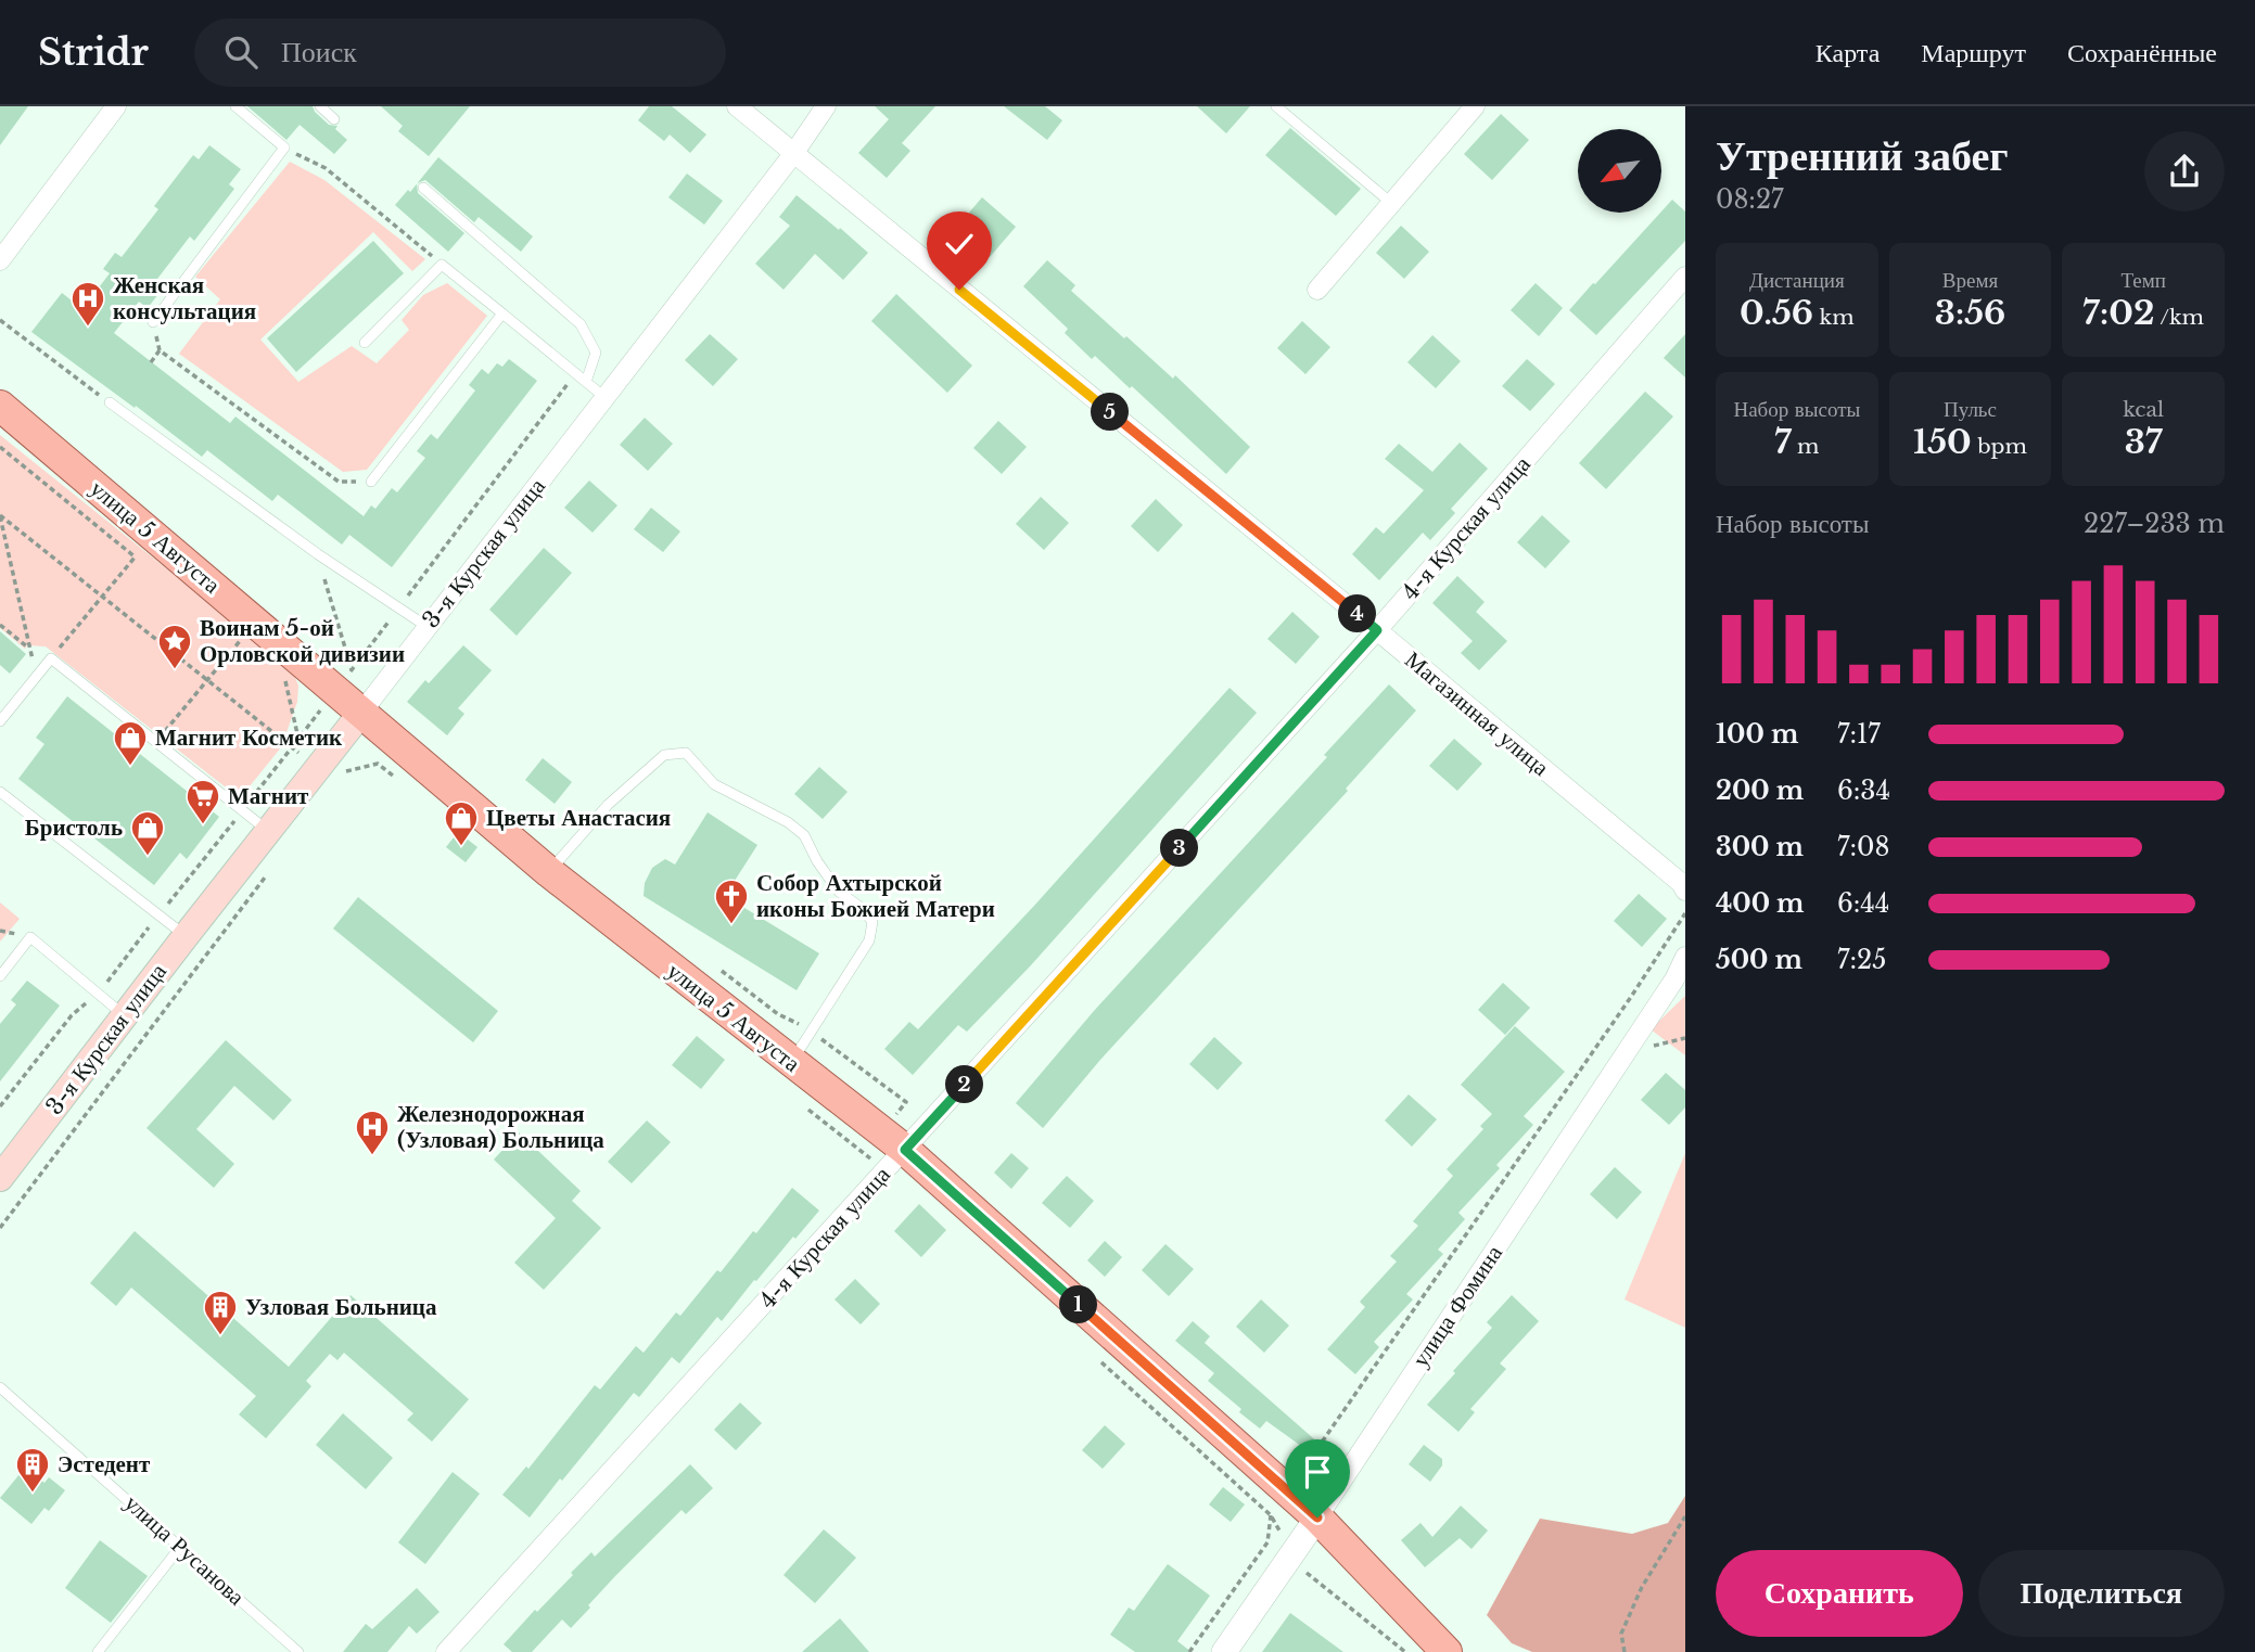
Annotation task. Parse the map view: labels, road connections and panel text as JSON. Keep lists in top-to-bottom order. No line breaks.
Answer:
{"streets":{"main road":["улица 5 Августа","3-я Курская улица"],"street":["4-я Курская улица","Магазинная улица","улица Фомина"],"lane":["улица Русанова"]},"crossings":[["4-я Курская улица","улица 5 Августа"],["4-я Курская улица","Магазинная улица"],["улица 5 Августа","3-я Курская улица"],["улица 5 Августа","улица Фомина"],["3-я Курская улица","Магазинная улица"]],"places":{"hospital":["Женская консультация","Железнодорожная (Узловая) Больница"],"place":["Воинам 5-ой Орловской дивизии"],"shop":["Магнит Косметик","Цветы Анастасия","Бристоль"],"supermarket":["Магнит"],"church":["Собор Ахтырской иконы Божией Матери"],"building":["Узловая Больница","Эстедент"]},"north":"bottom left","page":{"header":"Stridr","search":"Поиск","nav":["Карта","Маршрут","Сохранённые"],"heading":["Утренний забег","08:27"],"stats":[["Дистанция","0.56 km"],["Время","3:56"],["Темп","7:02 /km"],["Набор высоты","7 m"],["Пульс","150 bpm"],["kcal","37"]],"pins":["5","4","3","2","1"],"chart":["Набор высоты","227–233 m"],"list":[{"name":"100 m","note":"7:17"},{"name":"200 m","note":"6:34"},{"name":"300 m","note":"7:08"},{"name":"400 m","note":"6:44"},{"name":"500 m","note":"7:25"}],"buttons":["Сохранить","Поделиться"]}}
